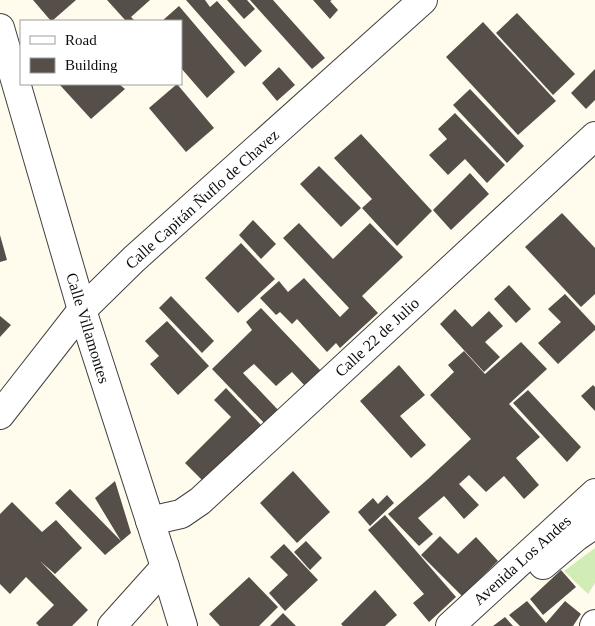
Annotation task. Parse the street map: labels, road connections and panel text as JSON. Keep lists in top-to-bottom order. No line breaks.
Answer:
{"streets":{"street":["Calle Capitán Ñuflo de Chavez","Calle Villamontes","Calle 22 de Julio","Avenida Los Andes"]},"crossings":[["Calle Capitán Ñuflo de Chavez","Calle Villamontes"],["Calle Villamontes","Calle 22 de Julio"]],"legend":["Road","Building"]}
